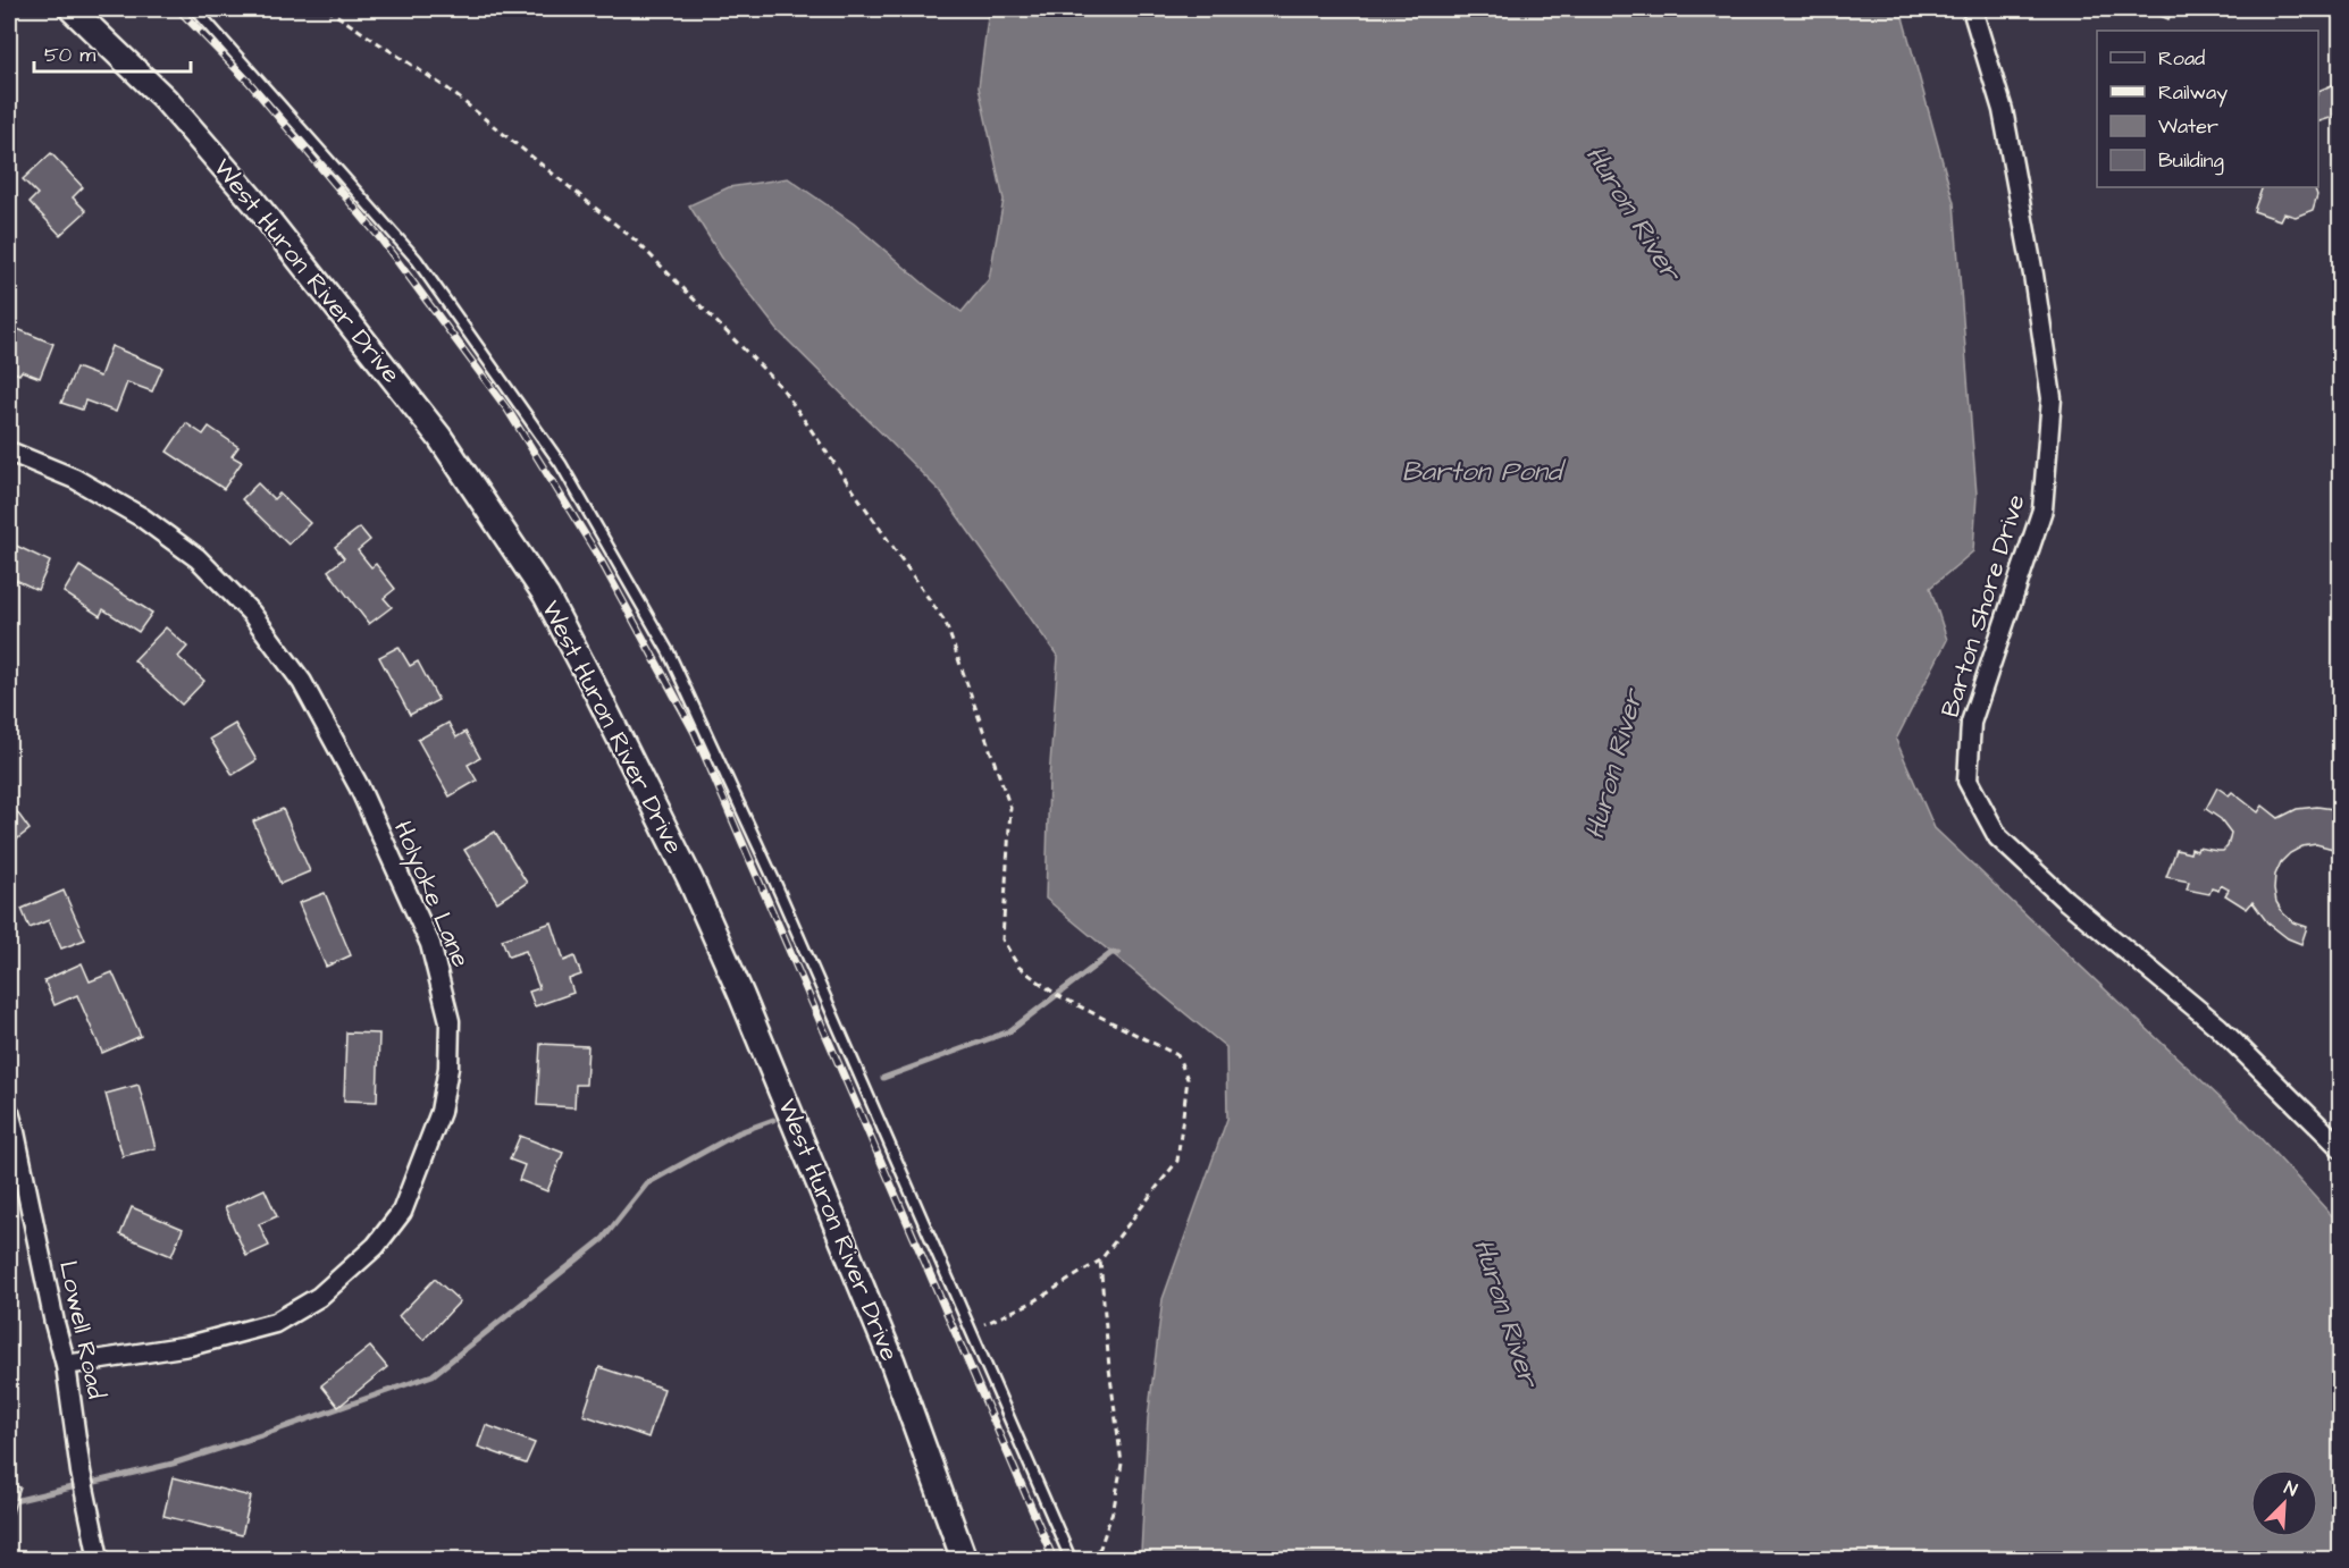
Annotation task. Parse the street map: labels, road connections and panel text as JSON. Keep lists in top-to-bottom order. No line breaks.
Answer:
{"streets":{"street":["West Huron River Drive","Barton Shore Drive","Holyoke Lane","Lowell Road"]},"crossings":[["Holyoke Lane","Lowell Road"]],"water":["Huron River","Barton Pond"],"legend":["Road","Railway","Water","Building"],"scale_bar":"50 m","north":"top right"}
